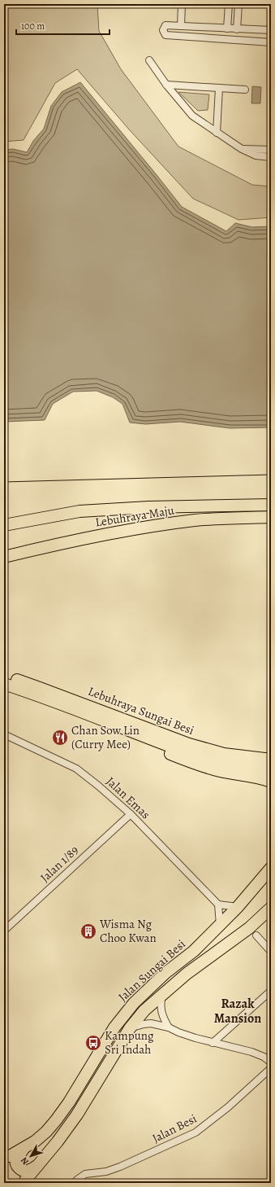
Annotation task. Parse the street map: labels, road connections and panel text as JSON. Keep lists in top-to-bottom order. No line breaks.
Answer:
{"streets":{"highway":["Lebuhraya Maju","Lebuhraya Sungai Besi","Jalan Sungai Besi"],"street":["Jalan Emas","Jalan 1/89","Jalan Besi"]},"crossings":[["Jalan Emas","Jalan 1/89"]],"districts":["Razak Mansion"],"places":{"restaurant":["Chan Sow Lin (Curry Mee)"],"building":["Wisma Ng Choo Kwan"],"bus stop":["Kampung Sri Indah"]},"scale_bar":"100 m","north":"bottom left"}
